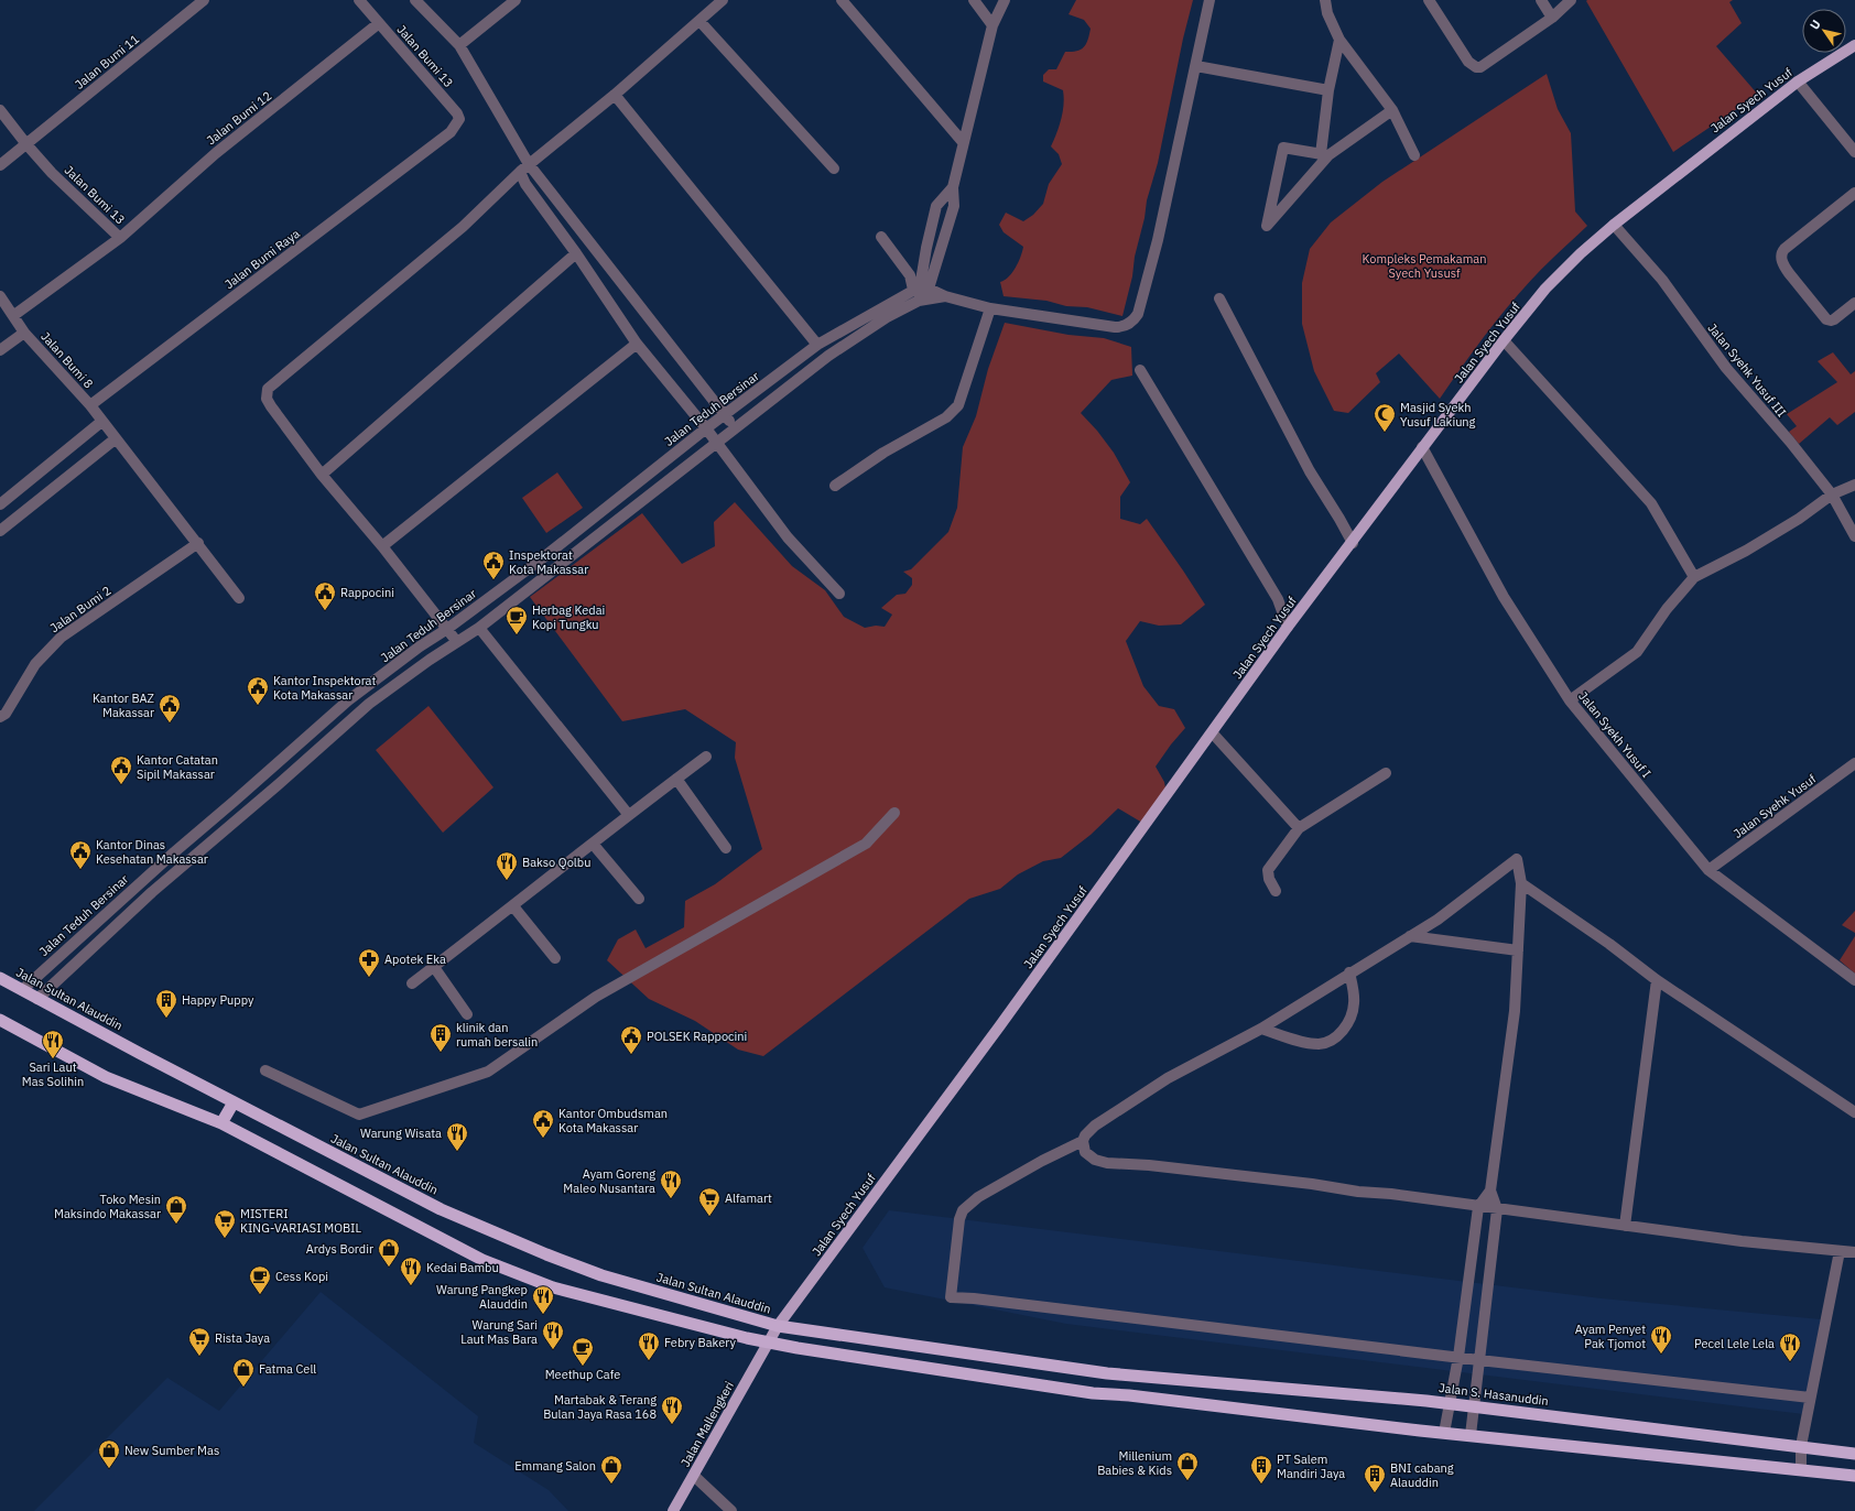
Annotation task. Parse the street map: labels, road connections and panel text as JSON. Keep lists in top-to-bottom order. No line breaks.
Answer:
{"streets":{"highway":["Jalan Sultan Alauddin","Jalan S. Hasanuddin"],"main road":["Jalan Syech Yusuf","Jalan Mallengkeri"],"street":["Jalan Bumi 13","Jalan Bumi 11","Jalan Bumi 12","Jalan Bumi Raya","Jalan Bumi 8","Jalan Syehk Yusuf III","Jalan Teduh Bersinar","Jalan Bumi 2","Jalan Syekh Yusuf I","Jalan Syehk Yusuf"]},"crossings":[["Jalan Bumi 13","Jalan Bumi 11"],["Jalan Bumi 13","Jalan Bumi 12"],["Jalan Bumi 13","Jalan Bumi Raya"],["Jalan Bumi 13","Jalan Bumi 8"],["Jalan Syech Yusuf","Jalan Syehk Yusuf III"],["Jalan Syech Yusuf","Jalan Syekh Yusuf I"],["Jalan Syech Yusuf","Jalan Sultan Alauddin"],["Jalan Bumi Raya","Jalan Bumi 8"],["Jalan Teduh Bersinar","Jalan Sultan Alauddin"],["Jalan Syekh Yusuf I","Jalan Syehk Yusuf"],["Jalan Sultan Alauddin","Jalan S. Hasanuddin"],["Jalan Sultan Alauddin","Jalan Mallengkeri"]],"parks":["Kompleks Pemakaman Syech Yususf"],"places":{"mosque":["Masjid Syekh Yusuf Lakiung"],"public building":["Inspektorat Kota Makassar","Rappocini","Kantor Inspektorat Kota Makassar","Kantor BAZ Makassar","Kantor Catatan Sipil Makassar","Kantor Dinas Kesehatan Makassar","POLSEK Rappocini","Kantor Ombudsman Kota Makassar"],"cafe":["Herbag Kedai Kopi Tungku","Cess Kopi","Meethup Cafe"],"restaurant":["Bakso Qolbu","Sari Laut Mas Solihin","Warung Wisata","Ayam Goreng Maleo Nusantara","Kedai Bambu","Warung Pangkep Alauddin","Warung Sari Laut Mas Bara","Ayam Penyet Pak Tjomot","Febry Bakery","Pecel Lele Lela","Martabak & Terang Bulan Jaya Rasa 168"],"pharmacy":["Apotek Eka"],"building":["Happy Puppy","klinik dan rumah bersalin","PT Salem Mandiri Jaya","BNI cabang Alauddin"],"supermarket":["Alfamart","MISTERI KING-VARIASI MOBIL","Rista Jaya"],"shop":["Toko Mesin Maksindo Makassar","Ardys Bordir","Fatma Cell","New Sumber Mas","Millenium Babies & Kids","Emmang Salon"]},"north":"top left"}
